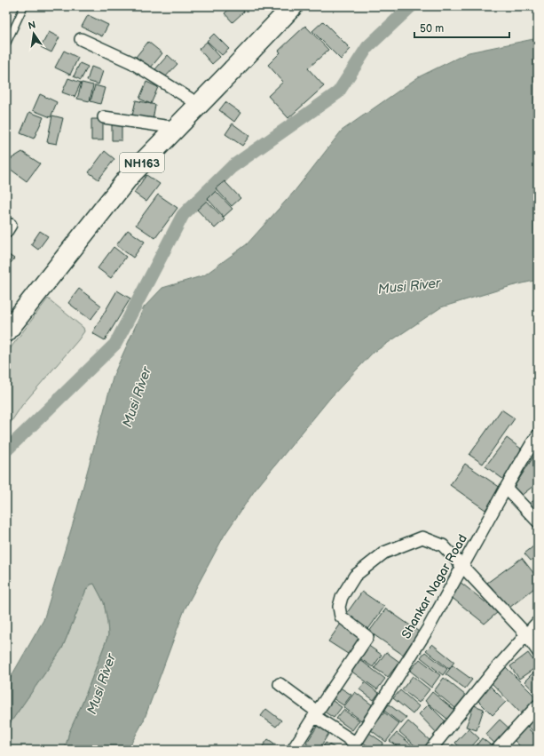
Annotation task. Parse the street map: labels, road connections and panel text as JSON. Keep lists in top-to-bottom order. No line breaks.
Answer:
{"streets":{"highway":["NH163"],"street":["Shankar Nagar Road"]},"water":["Musi River"],"scale_bar":"50 m","north":"top"}
